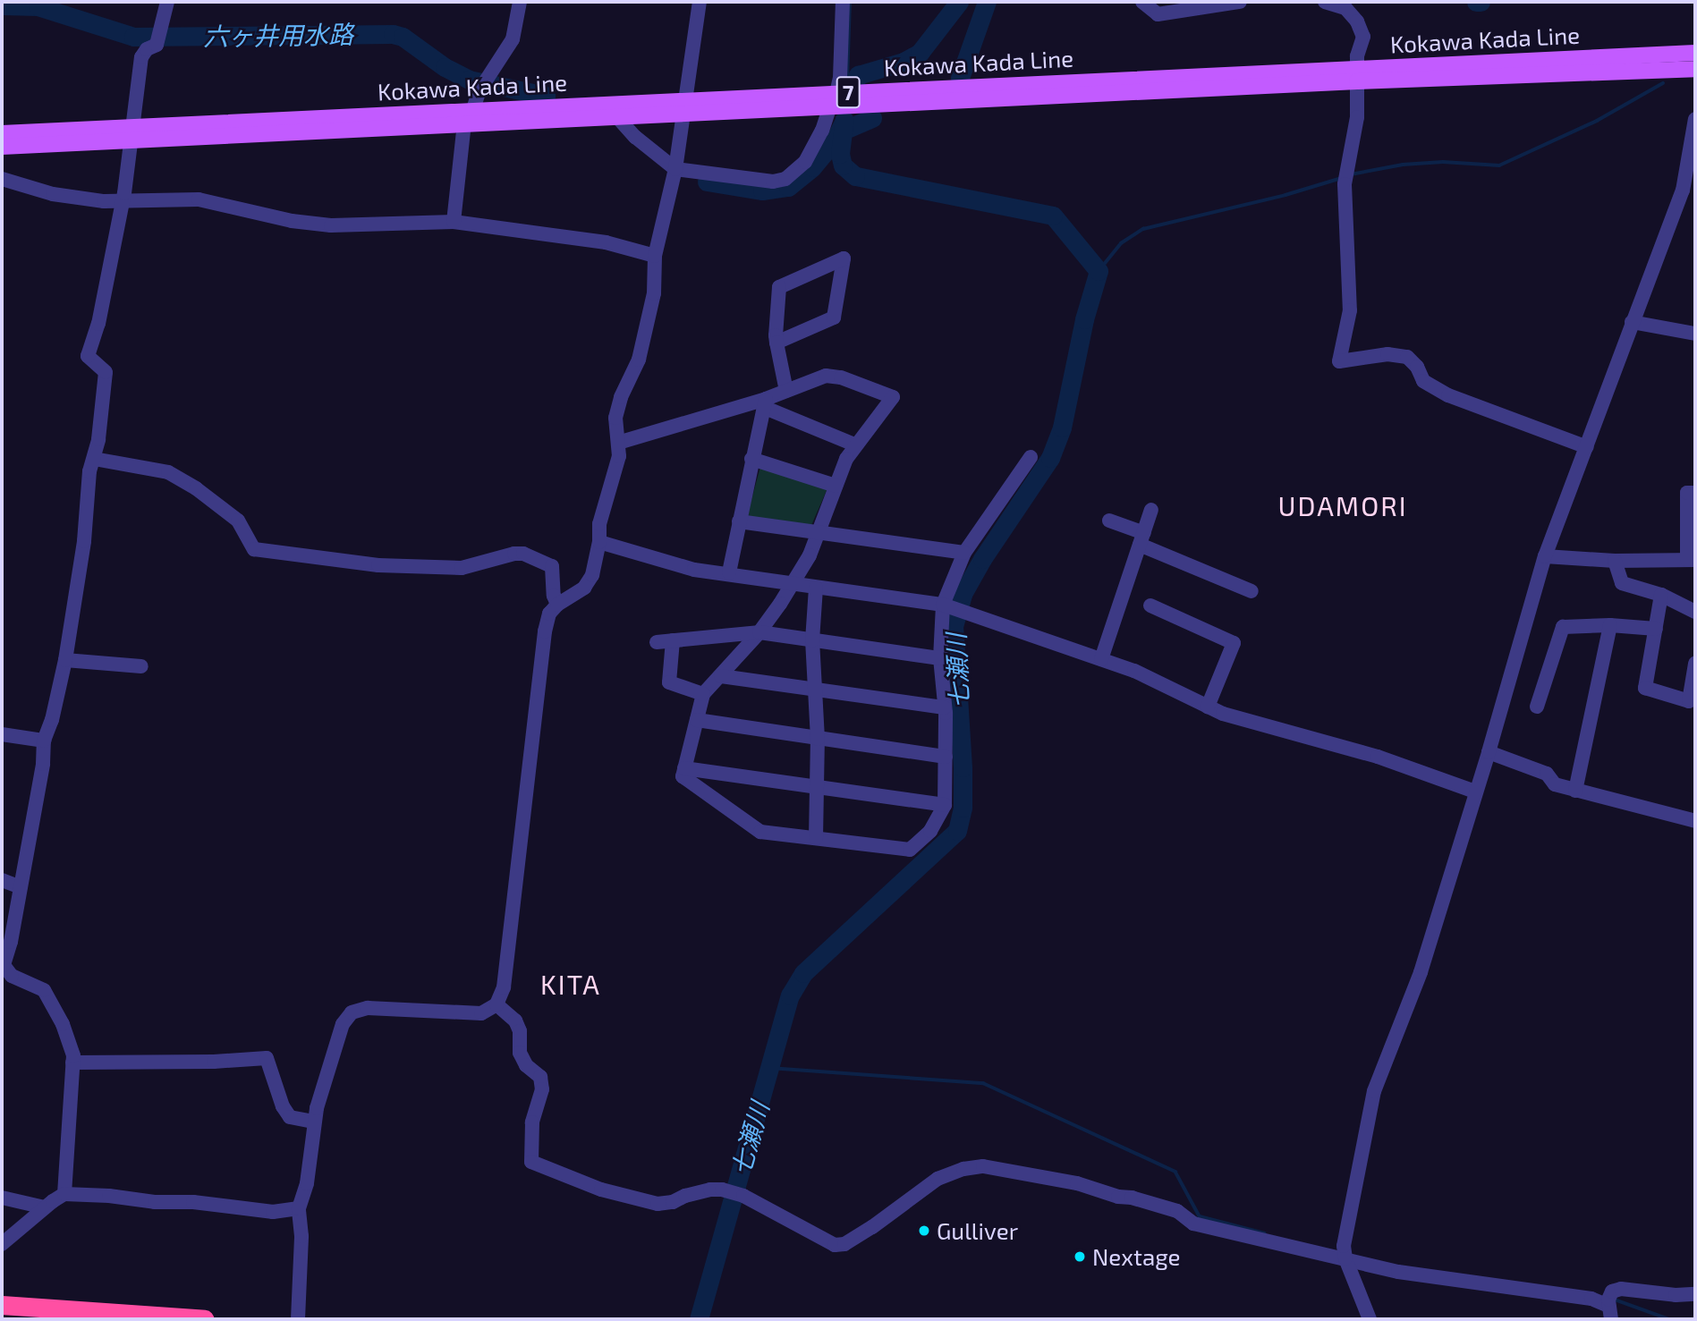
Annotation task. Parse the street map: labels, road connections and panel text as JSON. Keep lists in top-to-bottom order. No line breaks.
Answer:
{"streets":{"main road":["Kokawa Kada Line","7"]},"districts":["UDAMORI","KITA"],"water":["六ヶ井用水路","七瀬川"],"places":["Gulliver","Nextage"]}
